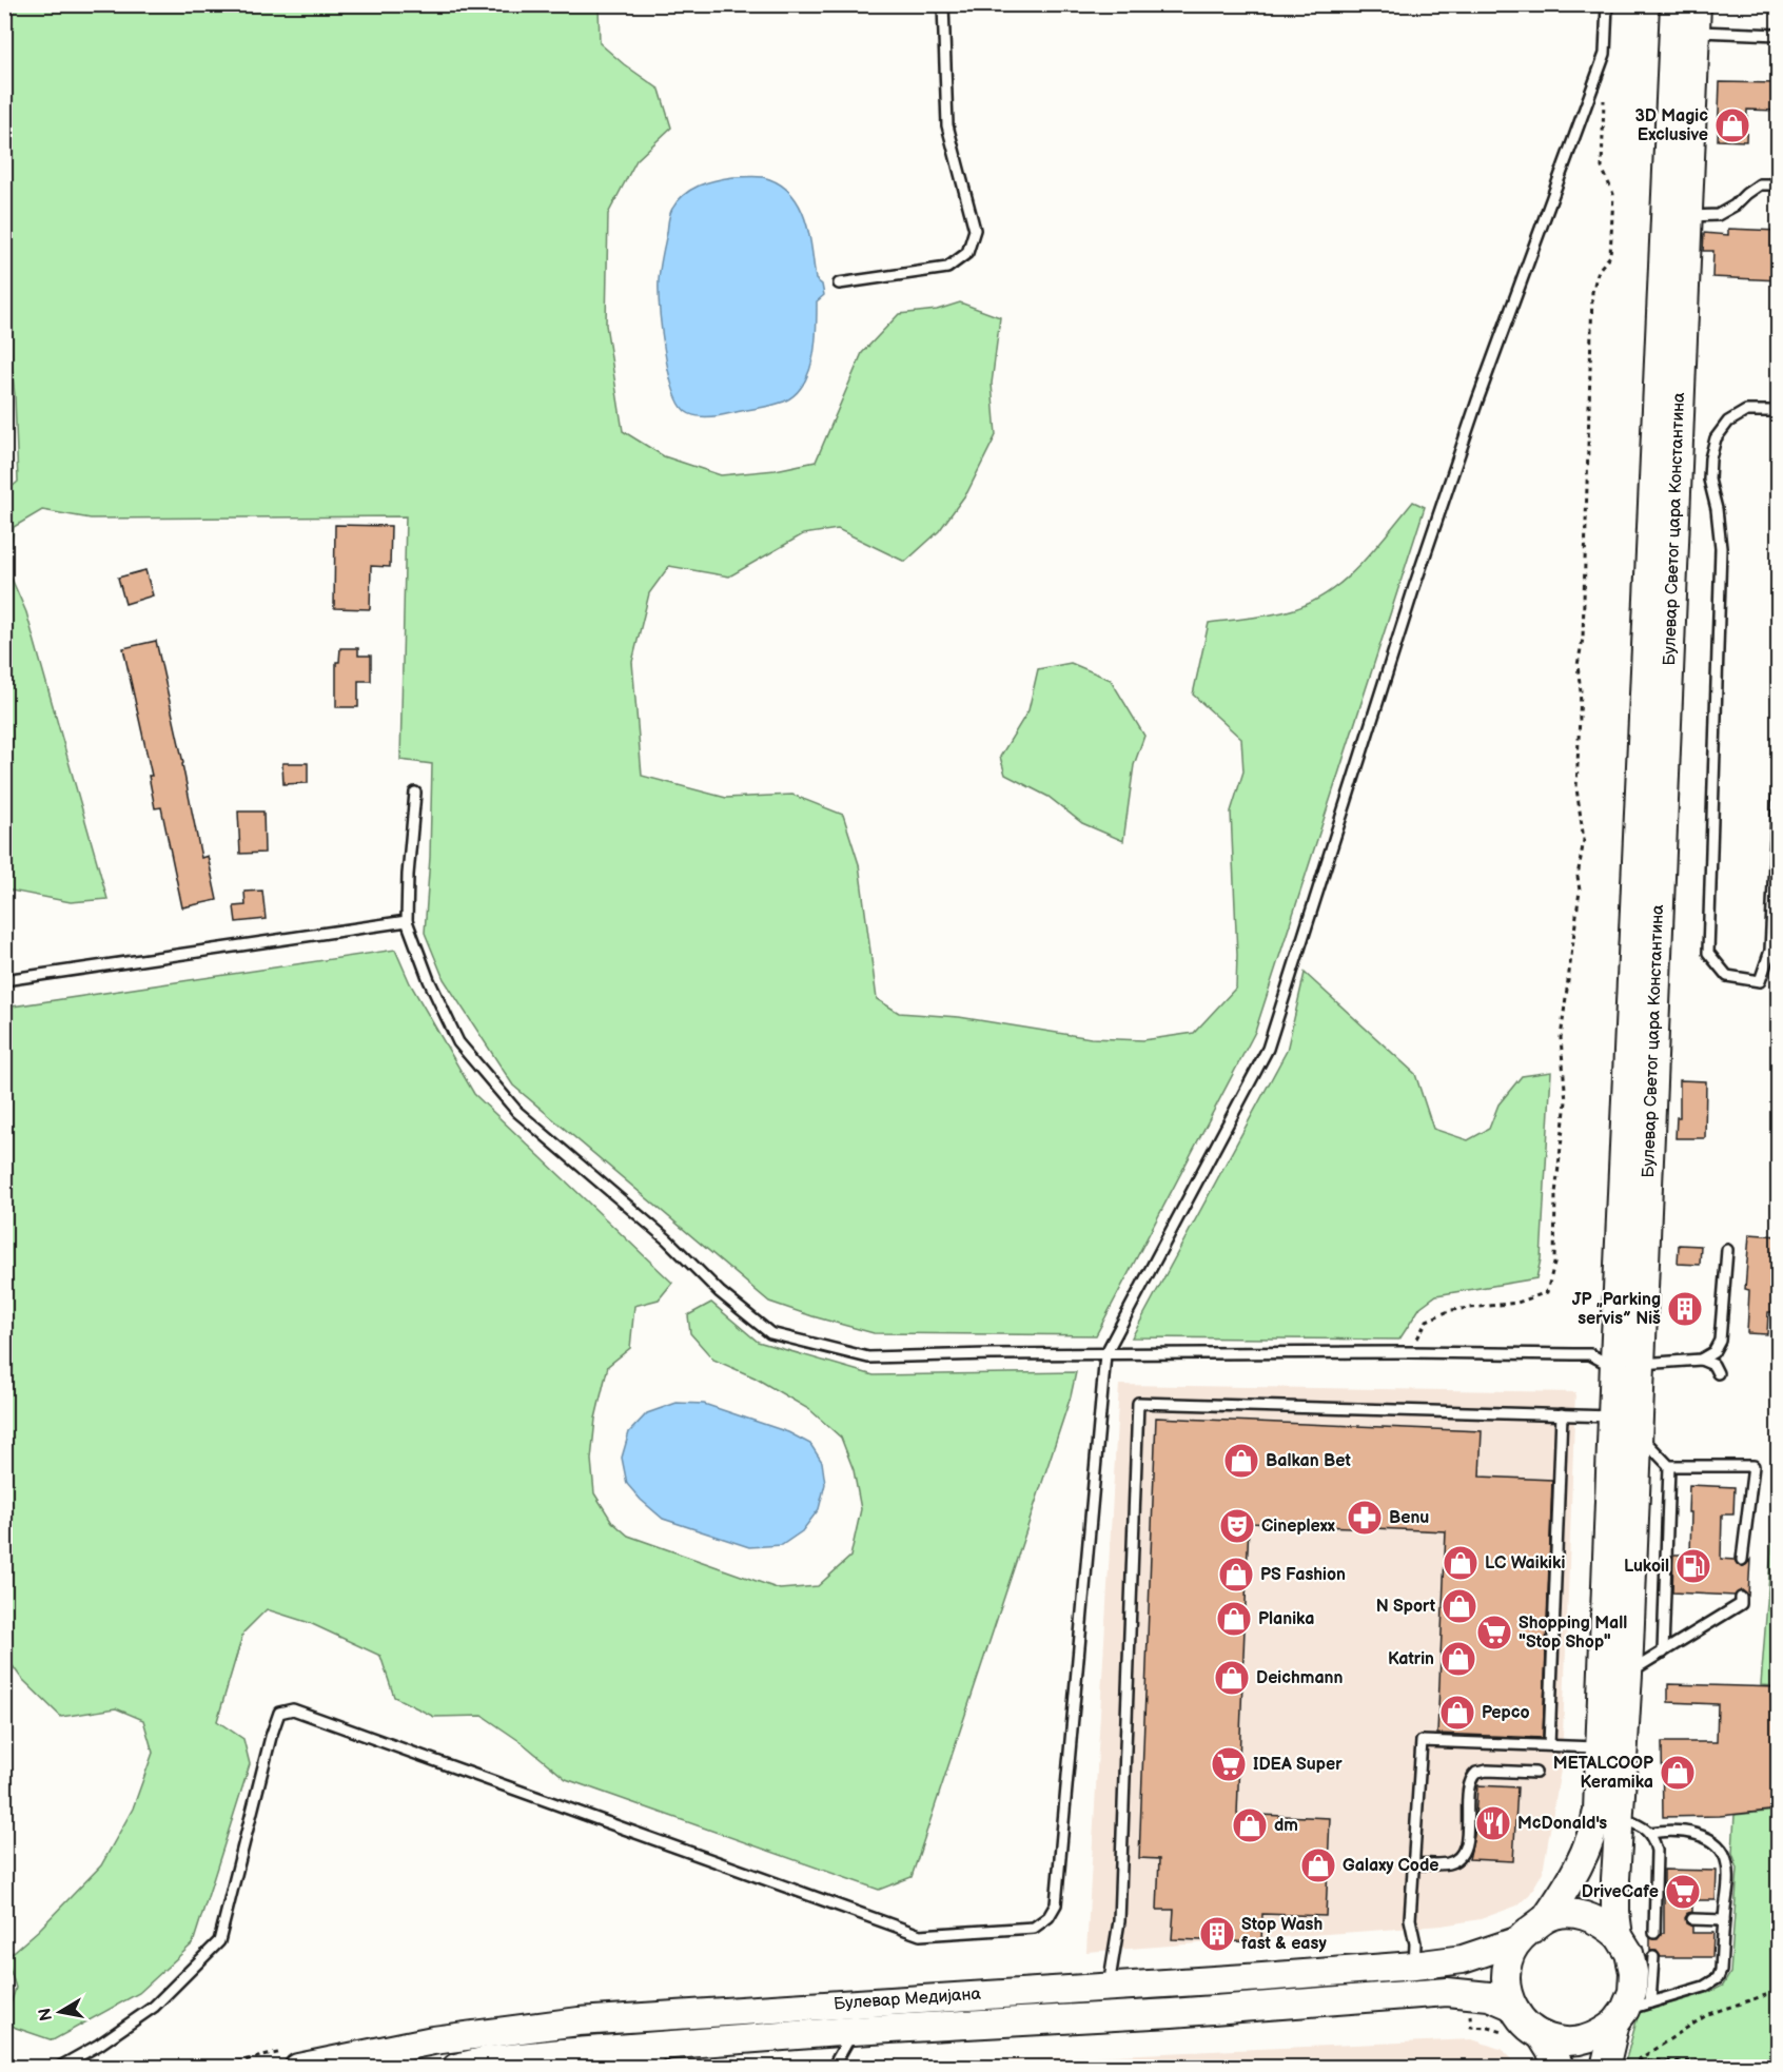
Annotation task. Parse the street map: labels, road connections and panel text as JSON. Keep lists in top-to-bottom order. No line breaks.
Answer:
{"streets":{"main road":["Булевар Светог цара Константина","Булевар Медијана"]},"crossings":[["Булевар Светог цара Константина","Булевар Медијана"]],"places":{"shop":["3D Magic Exclusive","Balkan Bet","LC Waikiki","PS Fashion","N Sport","Planika","Katrin","Deichmann","Pepco","METALCOOP Keramika","dm","Galaxy Code"],"building":["JP „Parking servis” Niš","Stop Wash fast & easy"],"pharmacy":["Benu"],"theatre":["Cineplexx"],"fuel station":["Lukoil"],"supermarket":["Shopping Mall \"Stop Shop\"","IDEA Super","DriveCafe"],"restaurant":["McDonald's"]},"north":"left"}
